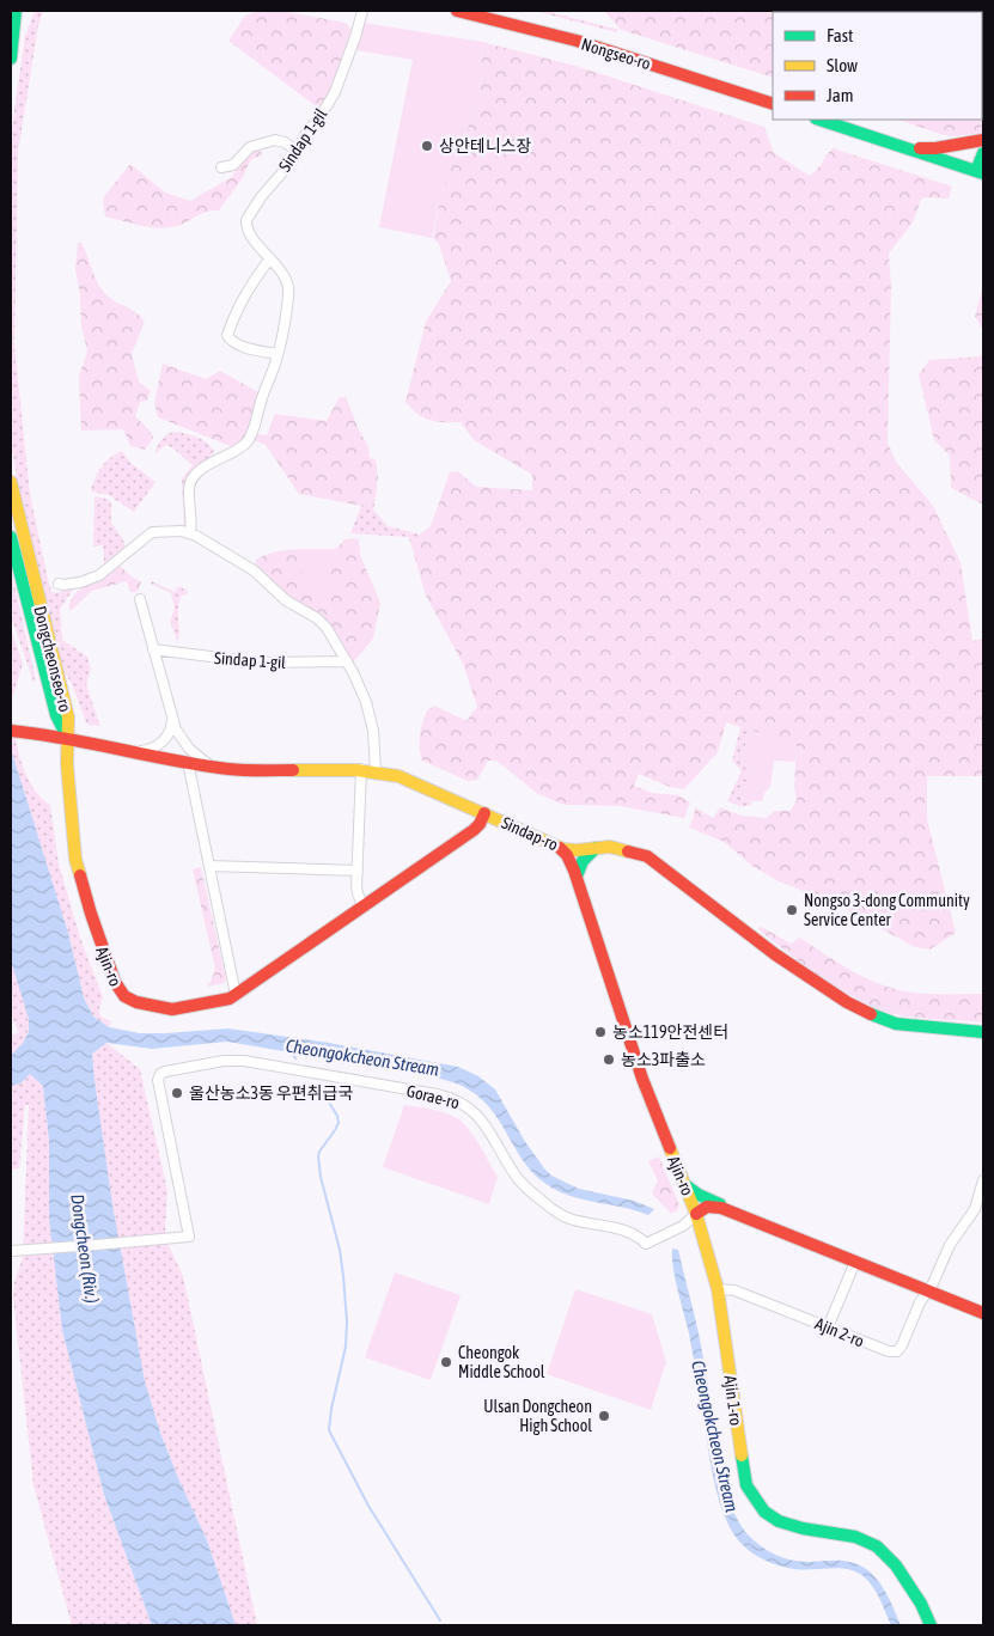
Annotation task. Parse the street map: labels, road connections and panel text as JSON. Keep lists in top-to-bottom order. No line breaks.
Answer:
{"streets":{"street":["Nongseo-ro","Sindap 1-gil","Dongcheonseo-ro","Sindap-ro","Ajin-ro","Gorae-ro","Ajin 2-ro","Ajin 1-ro"]},"crossings":[["Dongcheonseo-ro","Sindap-ro"],["Dongcheonseo-ro","Ajin-ro"],["Sindap-ro","Ajin-ro"],["Ajin-ro","Gorae-ro"],["Ajin-ro","Ajin 2-ro"],["Ajin-ro","Ajin 1-ro"],["Gorae-ro","Ajin 1-ro"],["Ajin 2-ro","Ajin 1-ro"]],"water":["Cheongokcheon Stream","Dongcheon (Riv.)"],"places":["상안테니스장","Nongso 3-dong Community Service Center","농소119안전센터","농소3파출소","울산농소3동 우편취급국","Cheongok Middle School","Ulsan Dongcheon High School"],"legend":["Fast","Slow","Jam"]}
